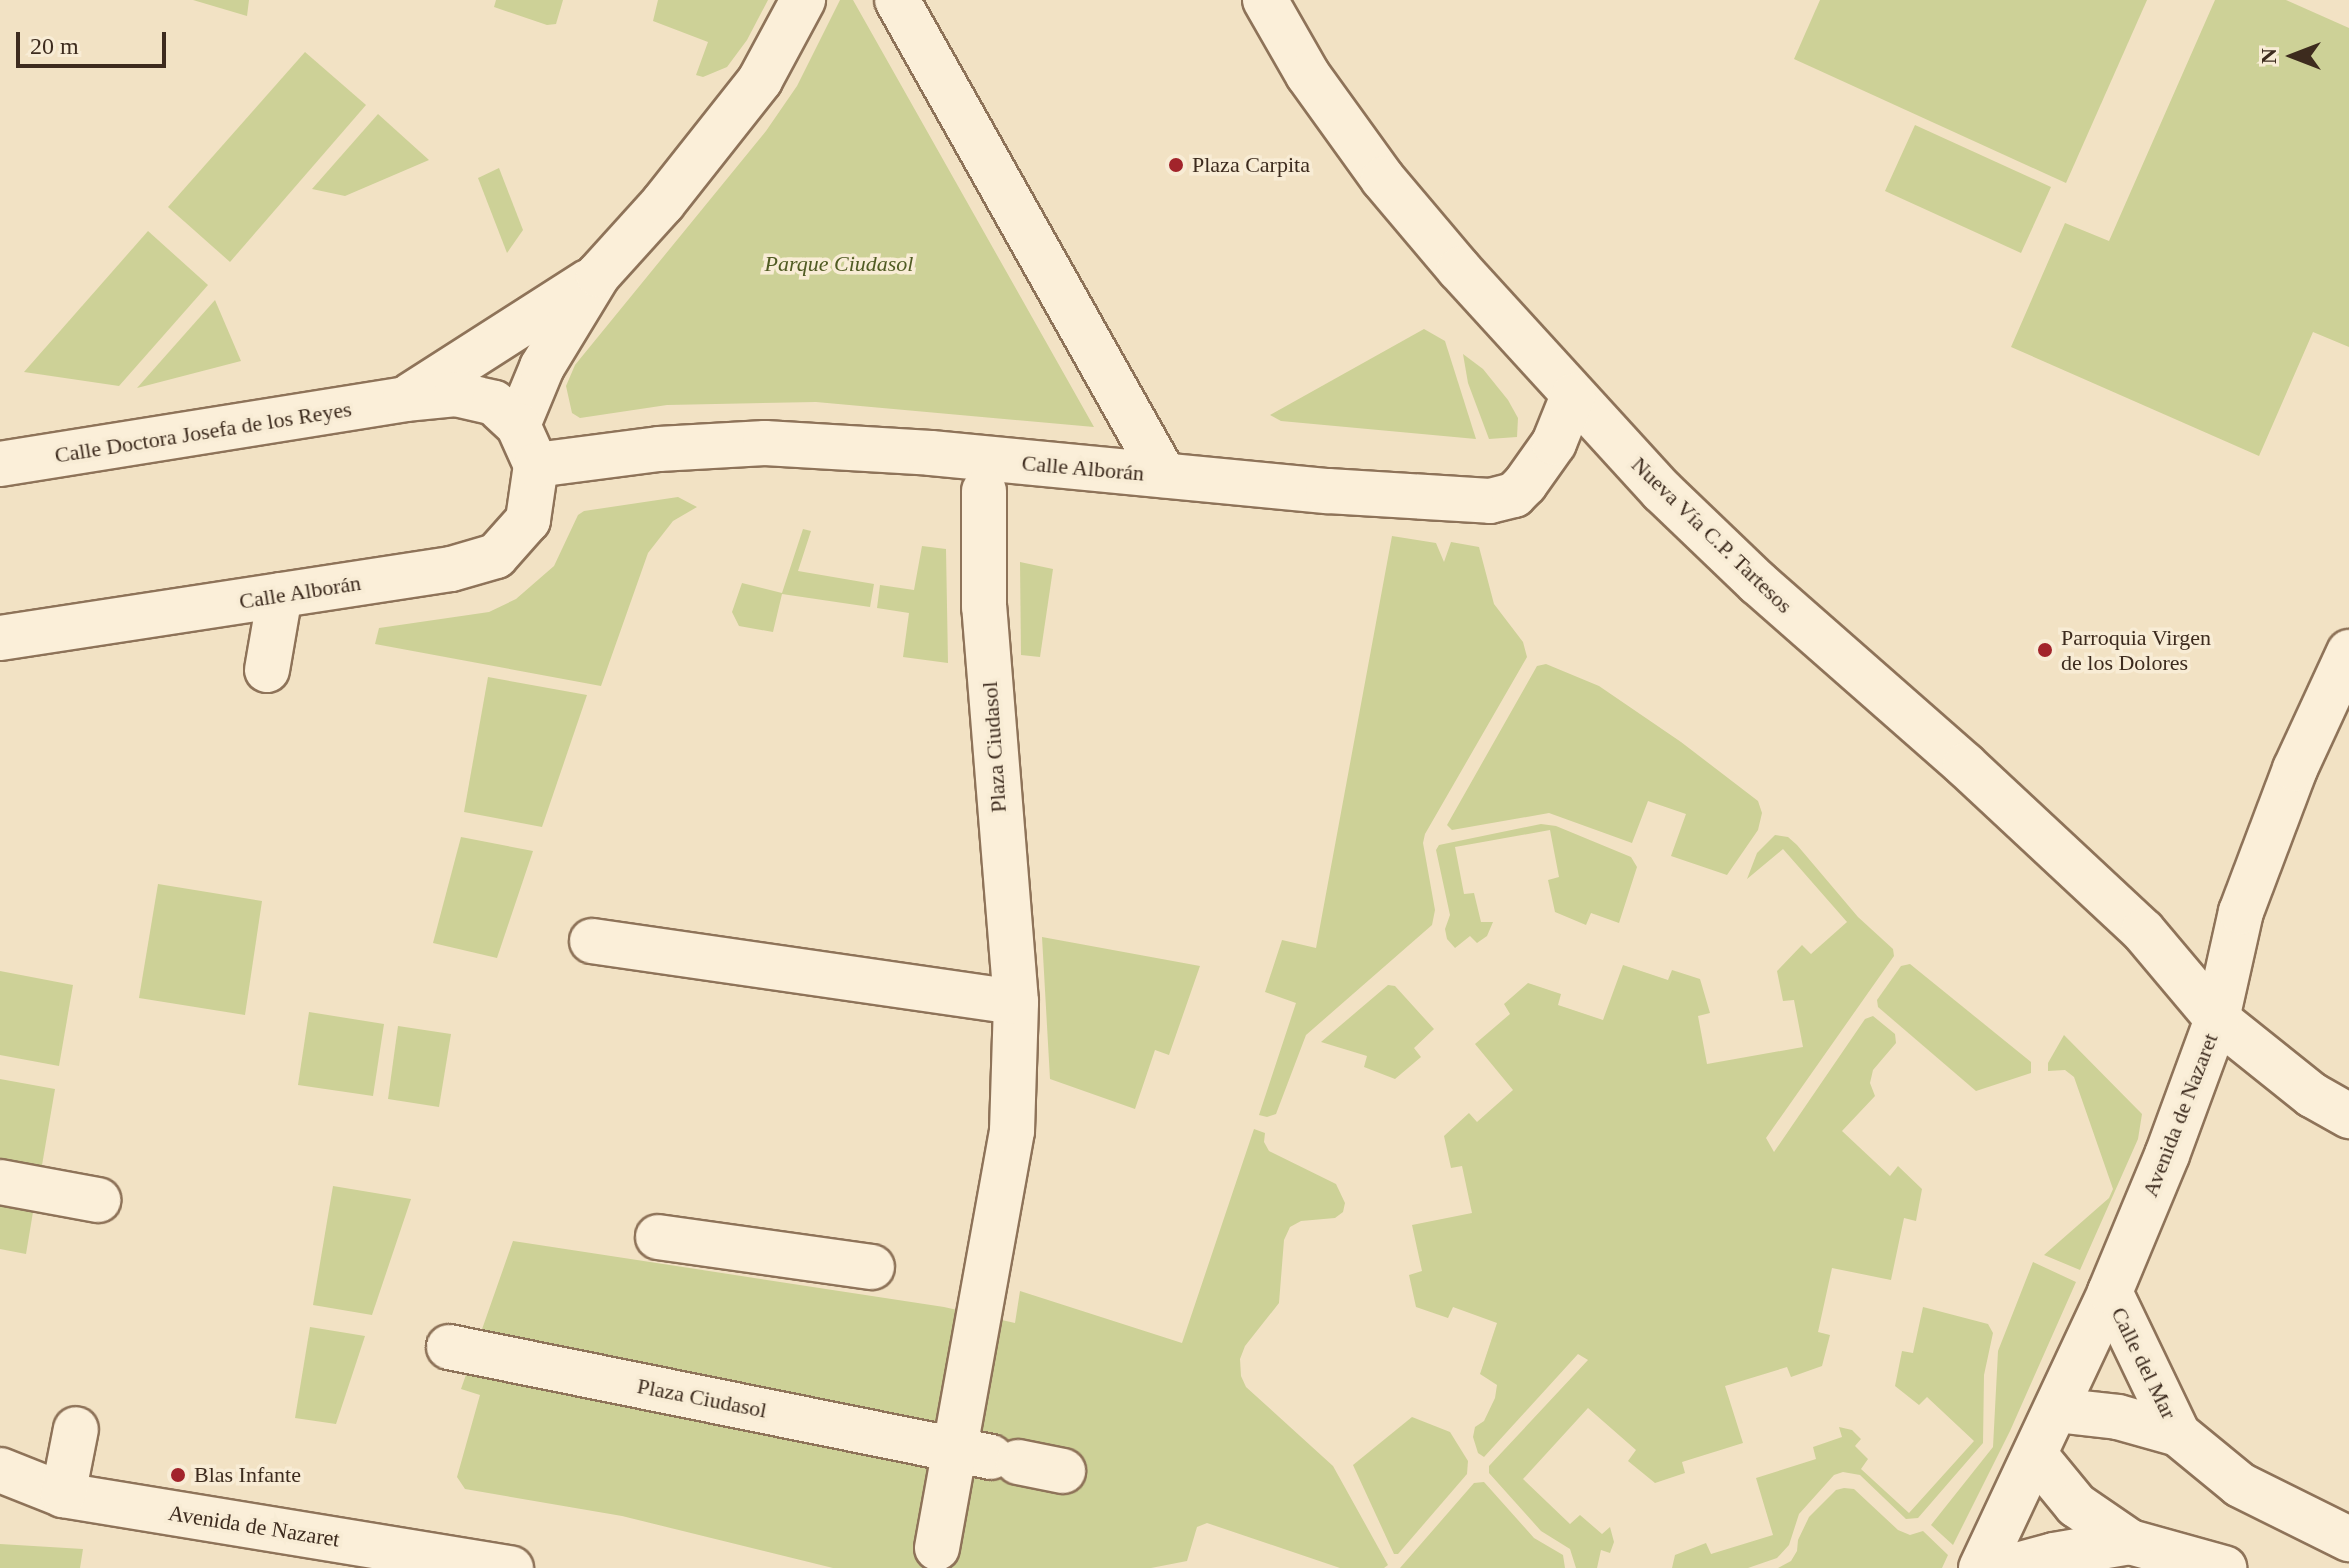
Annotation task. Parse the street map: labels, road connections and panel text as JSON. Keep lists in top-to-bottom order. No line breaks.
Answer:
{"streets":{"street":["Calle Doctora Josefa de los Reyes","Calle Alborán","Nueva Vía C.P. Tartesos","Plaza Ciudasol","Avenida de Nazaret","Calle del Mar"]},"crossings":[["Calle Alborán","Nueva Vía C.P. Tartesos"],["Nueva Vía C.P. Tartesos","Avenida de Nazaret"],["Avenida de Nazaret","Calle del Mar"]],"parks":["Parque Ciudasol"],"places":["Plaza Carpita","Parroquia Virgen de los Dolores","Blas Infante"],"scale_bar":"20 m","north":"left"}
